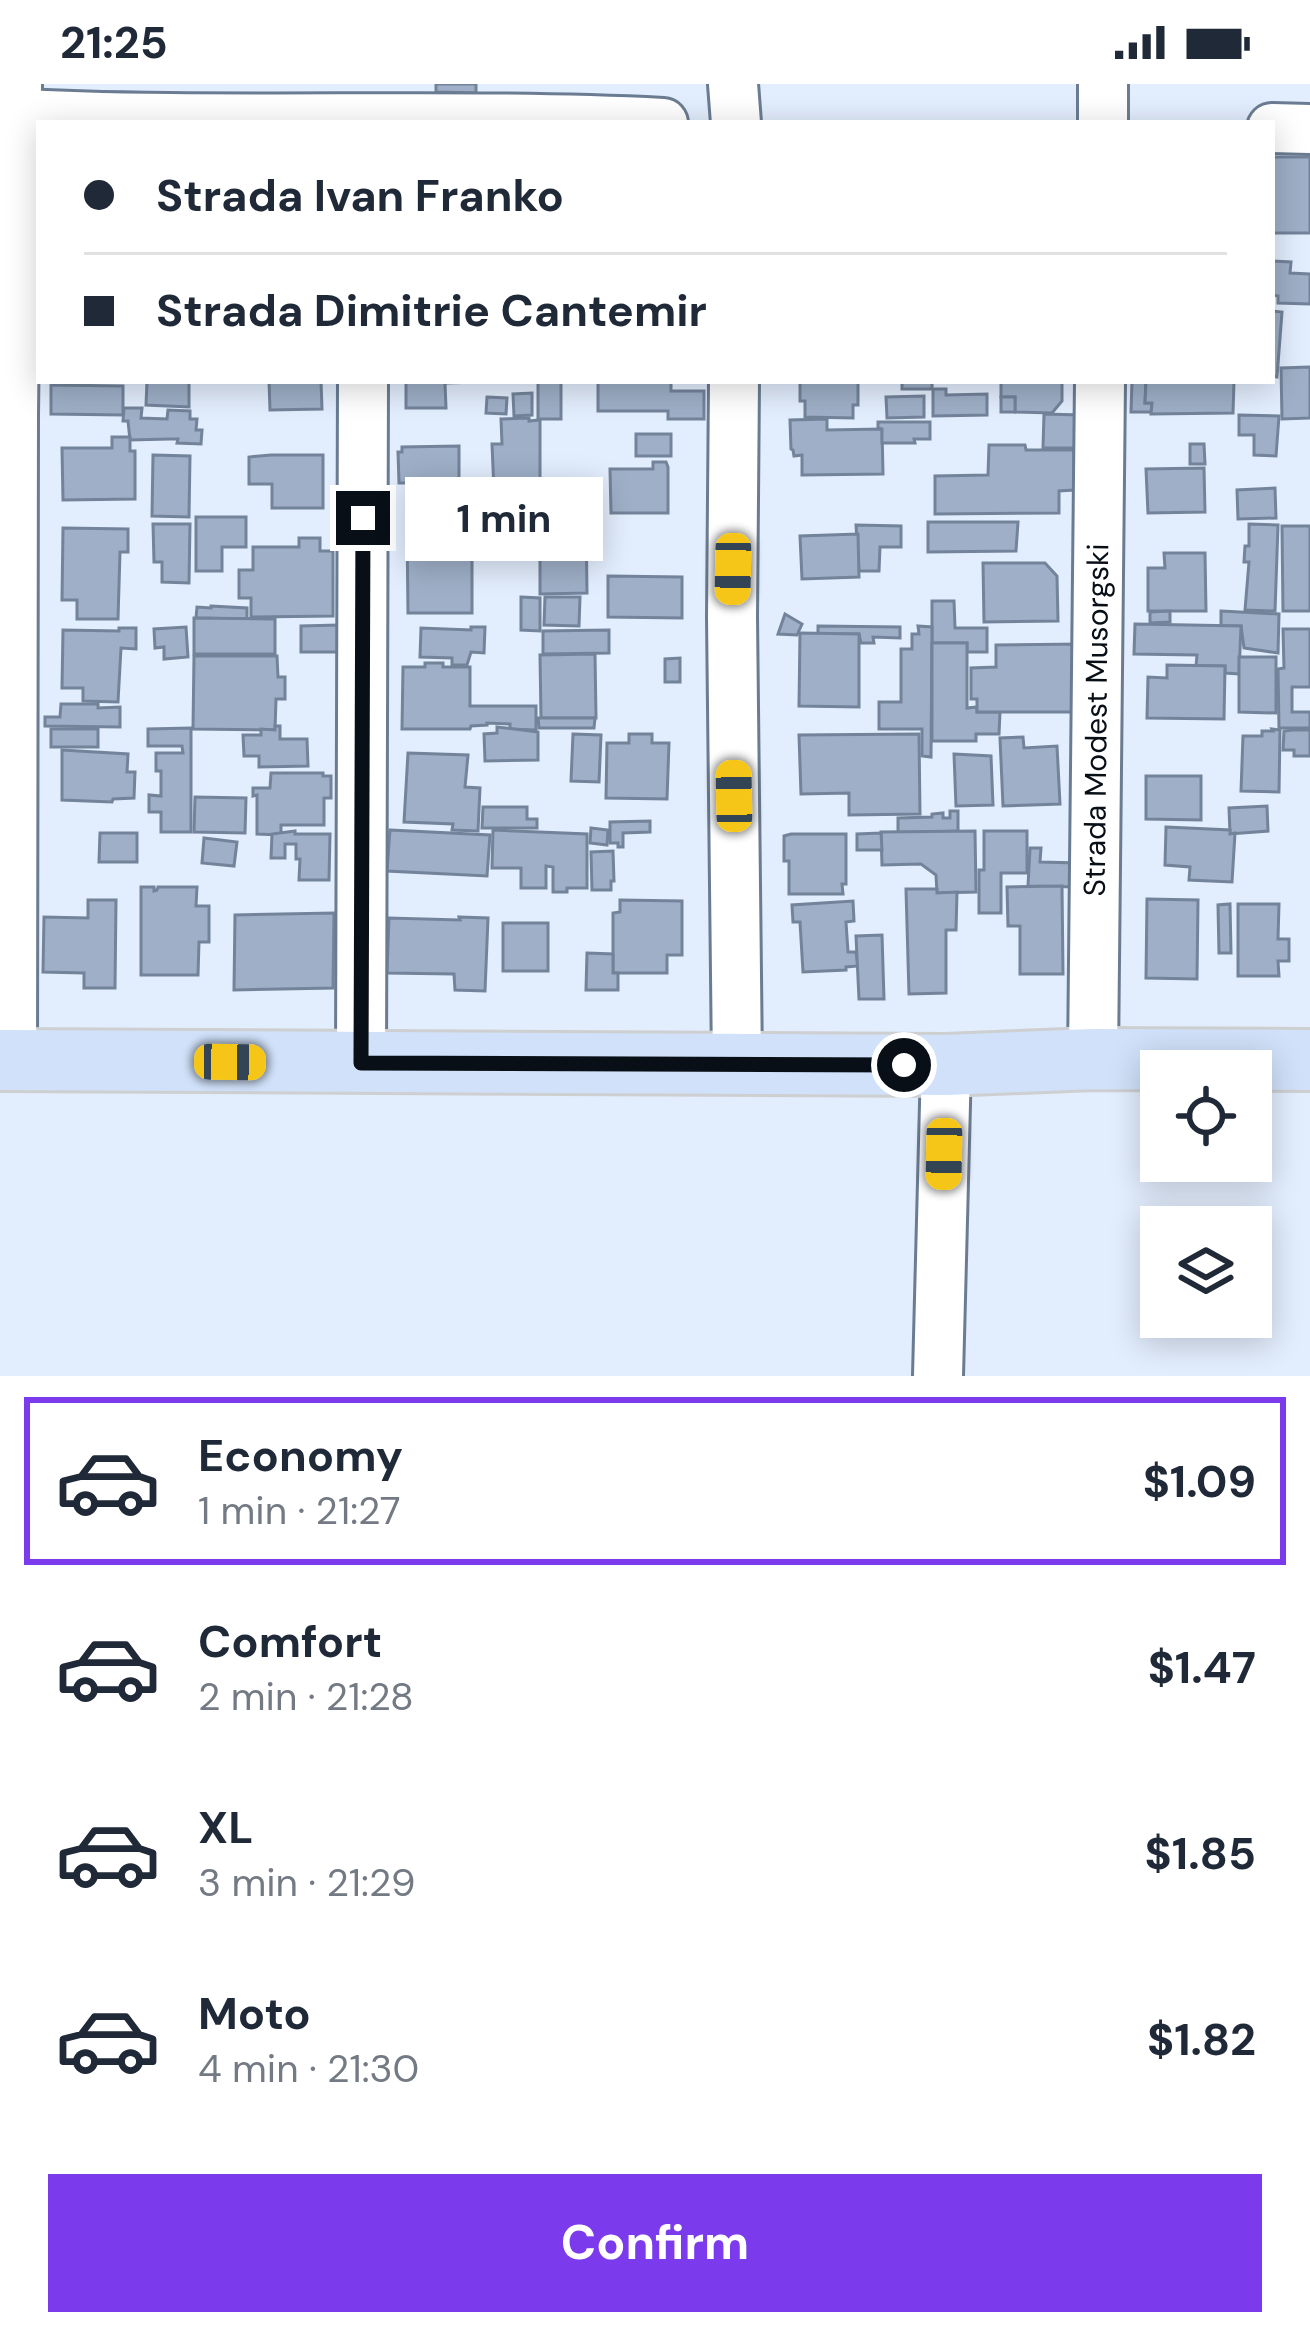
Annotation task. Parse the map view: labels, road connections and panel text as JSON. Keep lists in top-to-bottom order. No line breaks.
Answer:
{"streets":{"street":["Strada Modest Musorgski"]},"page":{"status":"21:25","banner":["Strada Ivan Franko","Strada Dimitrie Cantemir"],"bubble":"1 min","list":[{"name":"Economy","note":"1 min · 21:27","value":"$1.09"},{"name":"Comfort","note":"2 min · 21:28","value":"$1.47"},{"name":"XL","note":"3 min · 21:29","value":"$1.85"},{"name":"Moto","note":"4 min · 21:30","value":"$1.82"}],"buttons":"Confirm"}}
